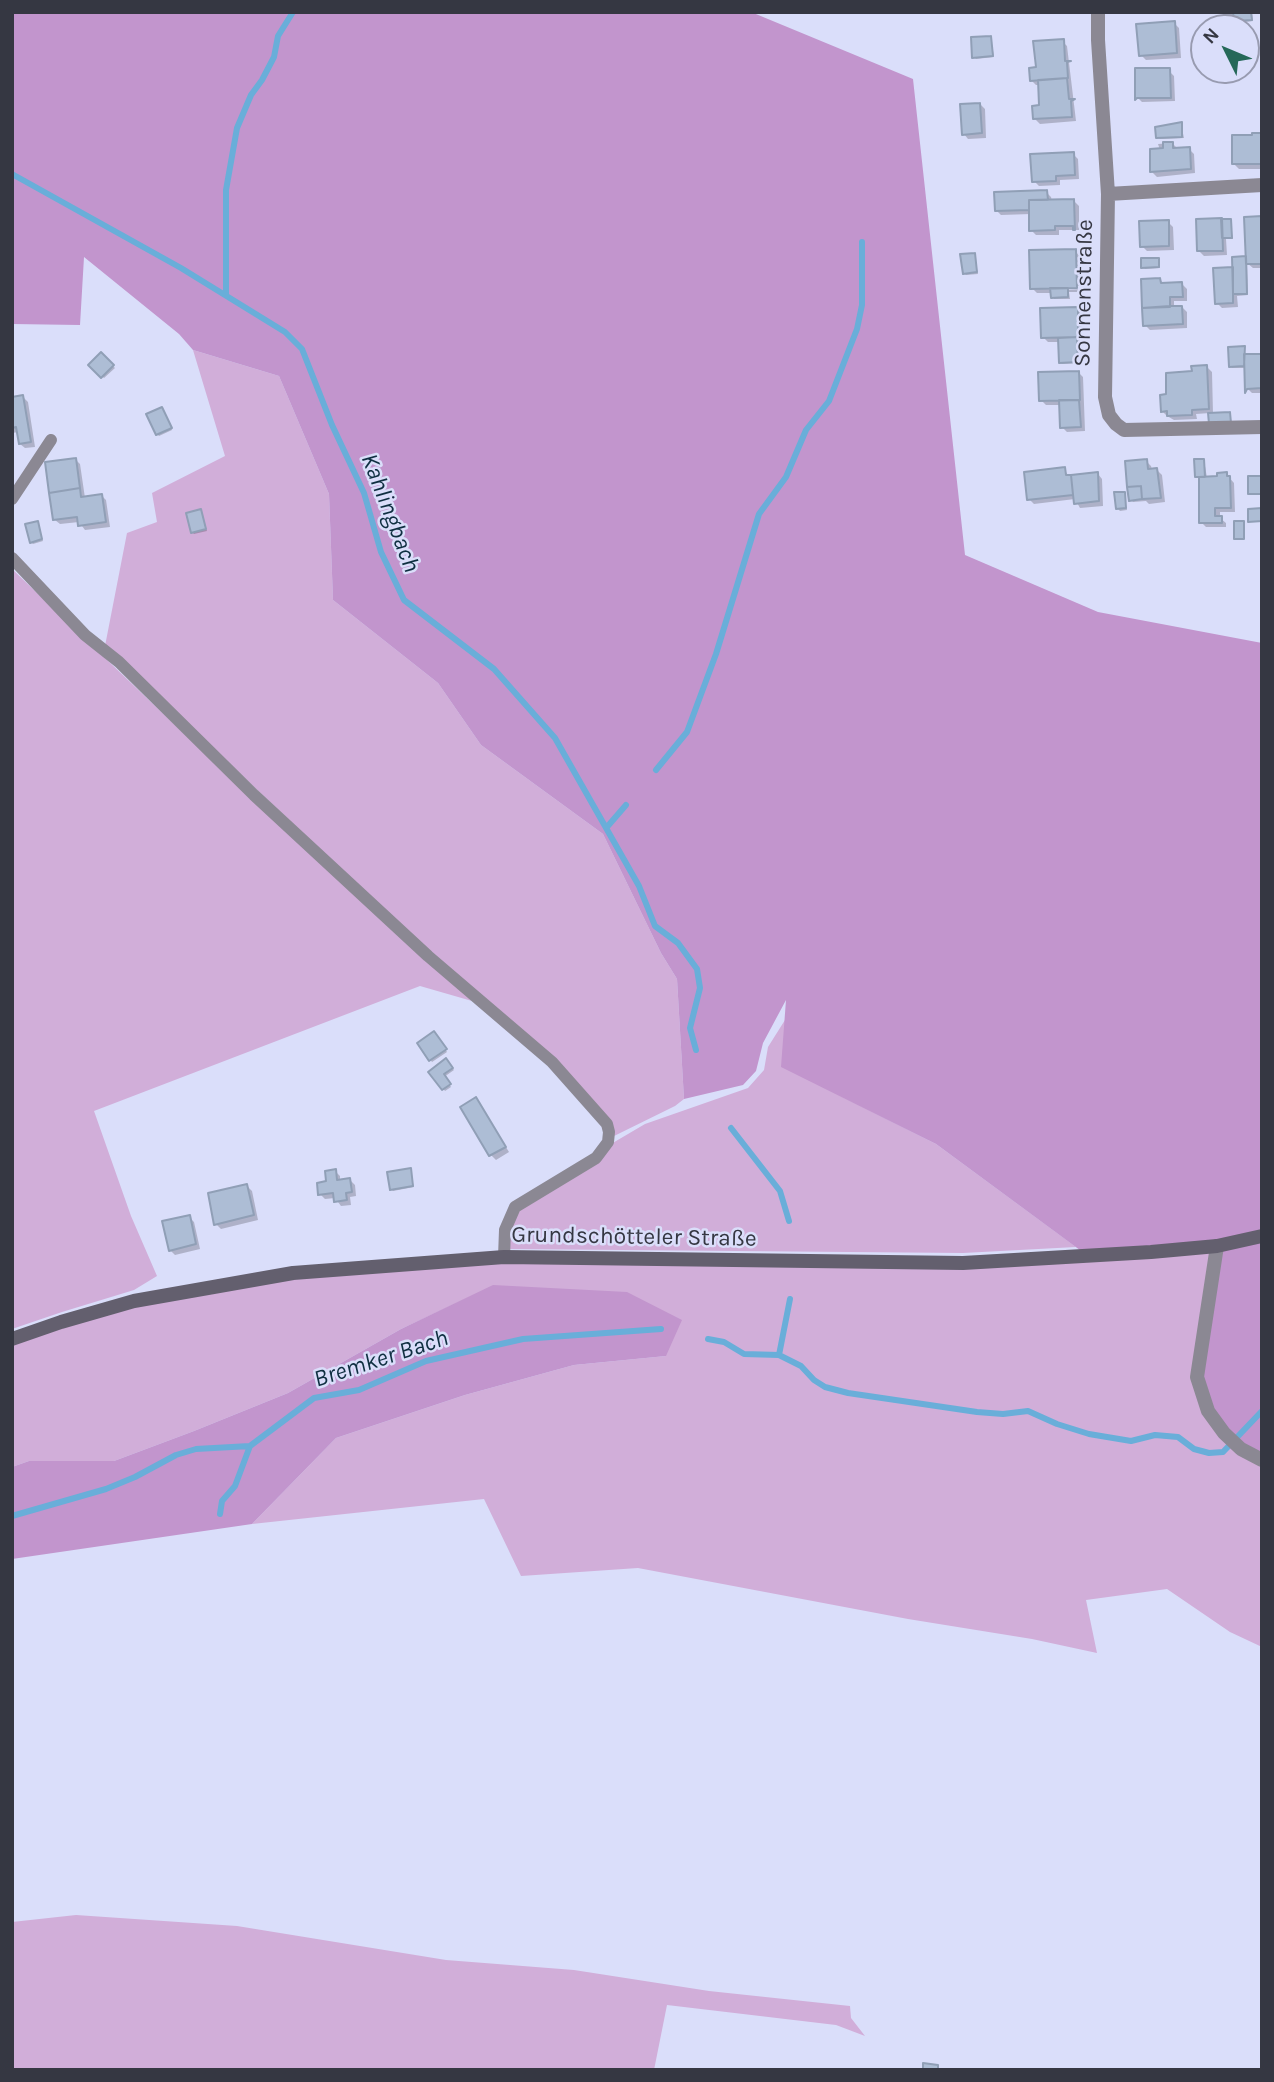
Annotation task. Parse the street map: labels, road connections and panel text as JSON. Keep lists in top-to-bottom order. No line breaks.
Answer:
{"streets":{"main road":["Grundschötteler Straße"],"street":["Sonnenstraße"]},"water":["Kahlingbach","Bremker Bach"],"north":"top left"}
